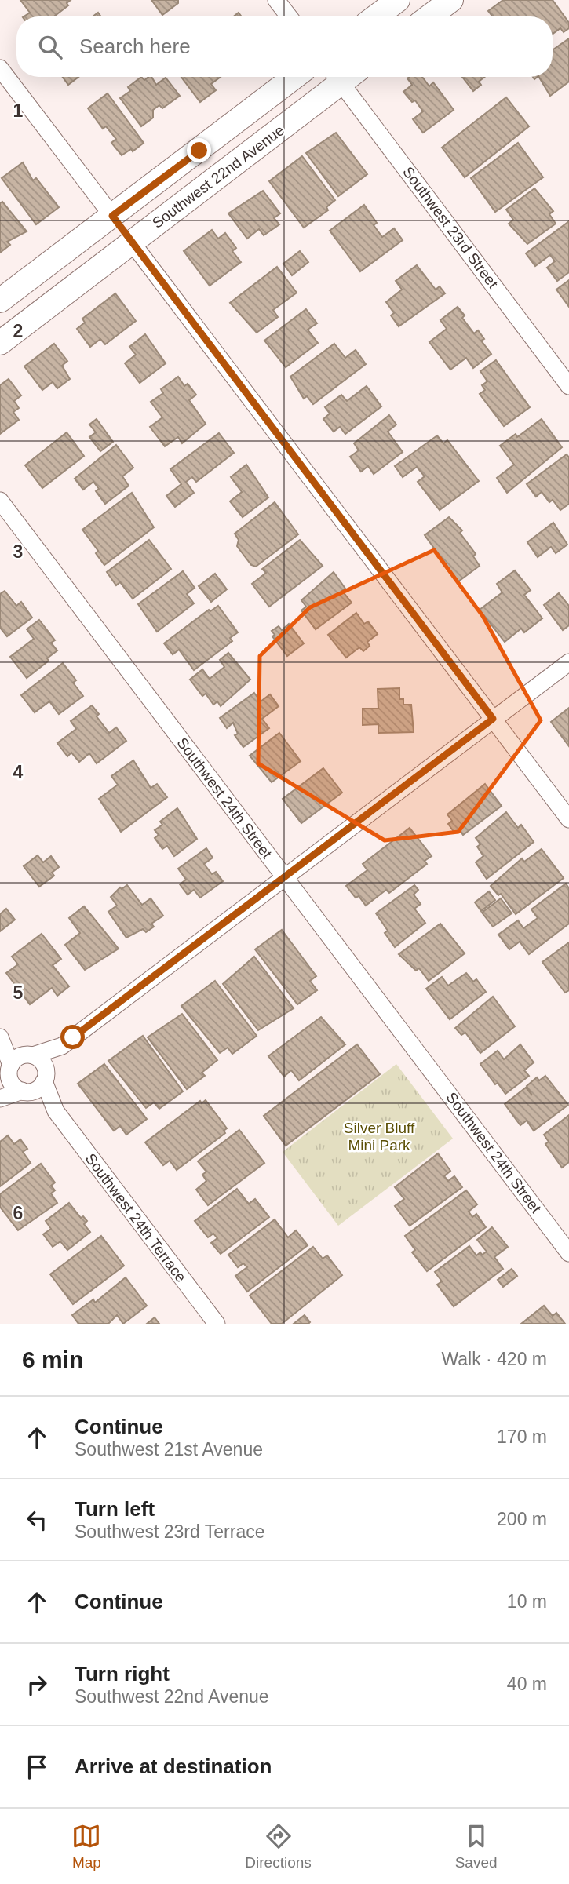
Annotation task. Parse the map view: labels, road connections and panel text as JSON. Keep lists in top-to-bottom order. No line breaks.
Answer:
{"streets":{"main road":["Southwest 22nd Avenue"],"street":["Southwest 23rd Street","Southwest 24th Street","Southwest 24th Terrace"]},"parks":["Silver Bluff Mini Park"],"page":{"search":"Search here","heading":["6 min","Walk · 420 m"],"list":[["Continue","Southwest 21st Avenue","170 m"],["Turn left","Southwest 23rd Terrace","200 m"],["Continue","10 m"],["Turn right","Southwest 22nd Avenue","40 m"],"Arrive at destination"],"nav":["Map","Directions","Saved"]},"grid":{"rows":["1","2","3","4","5","6"]}}
